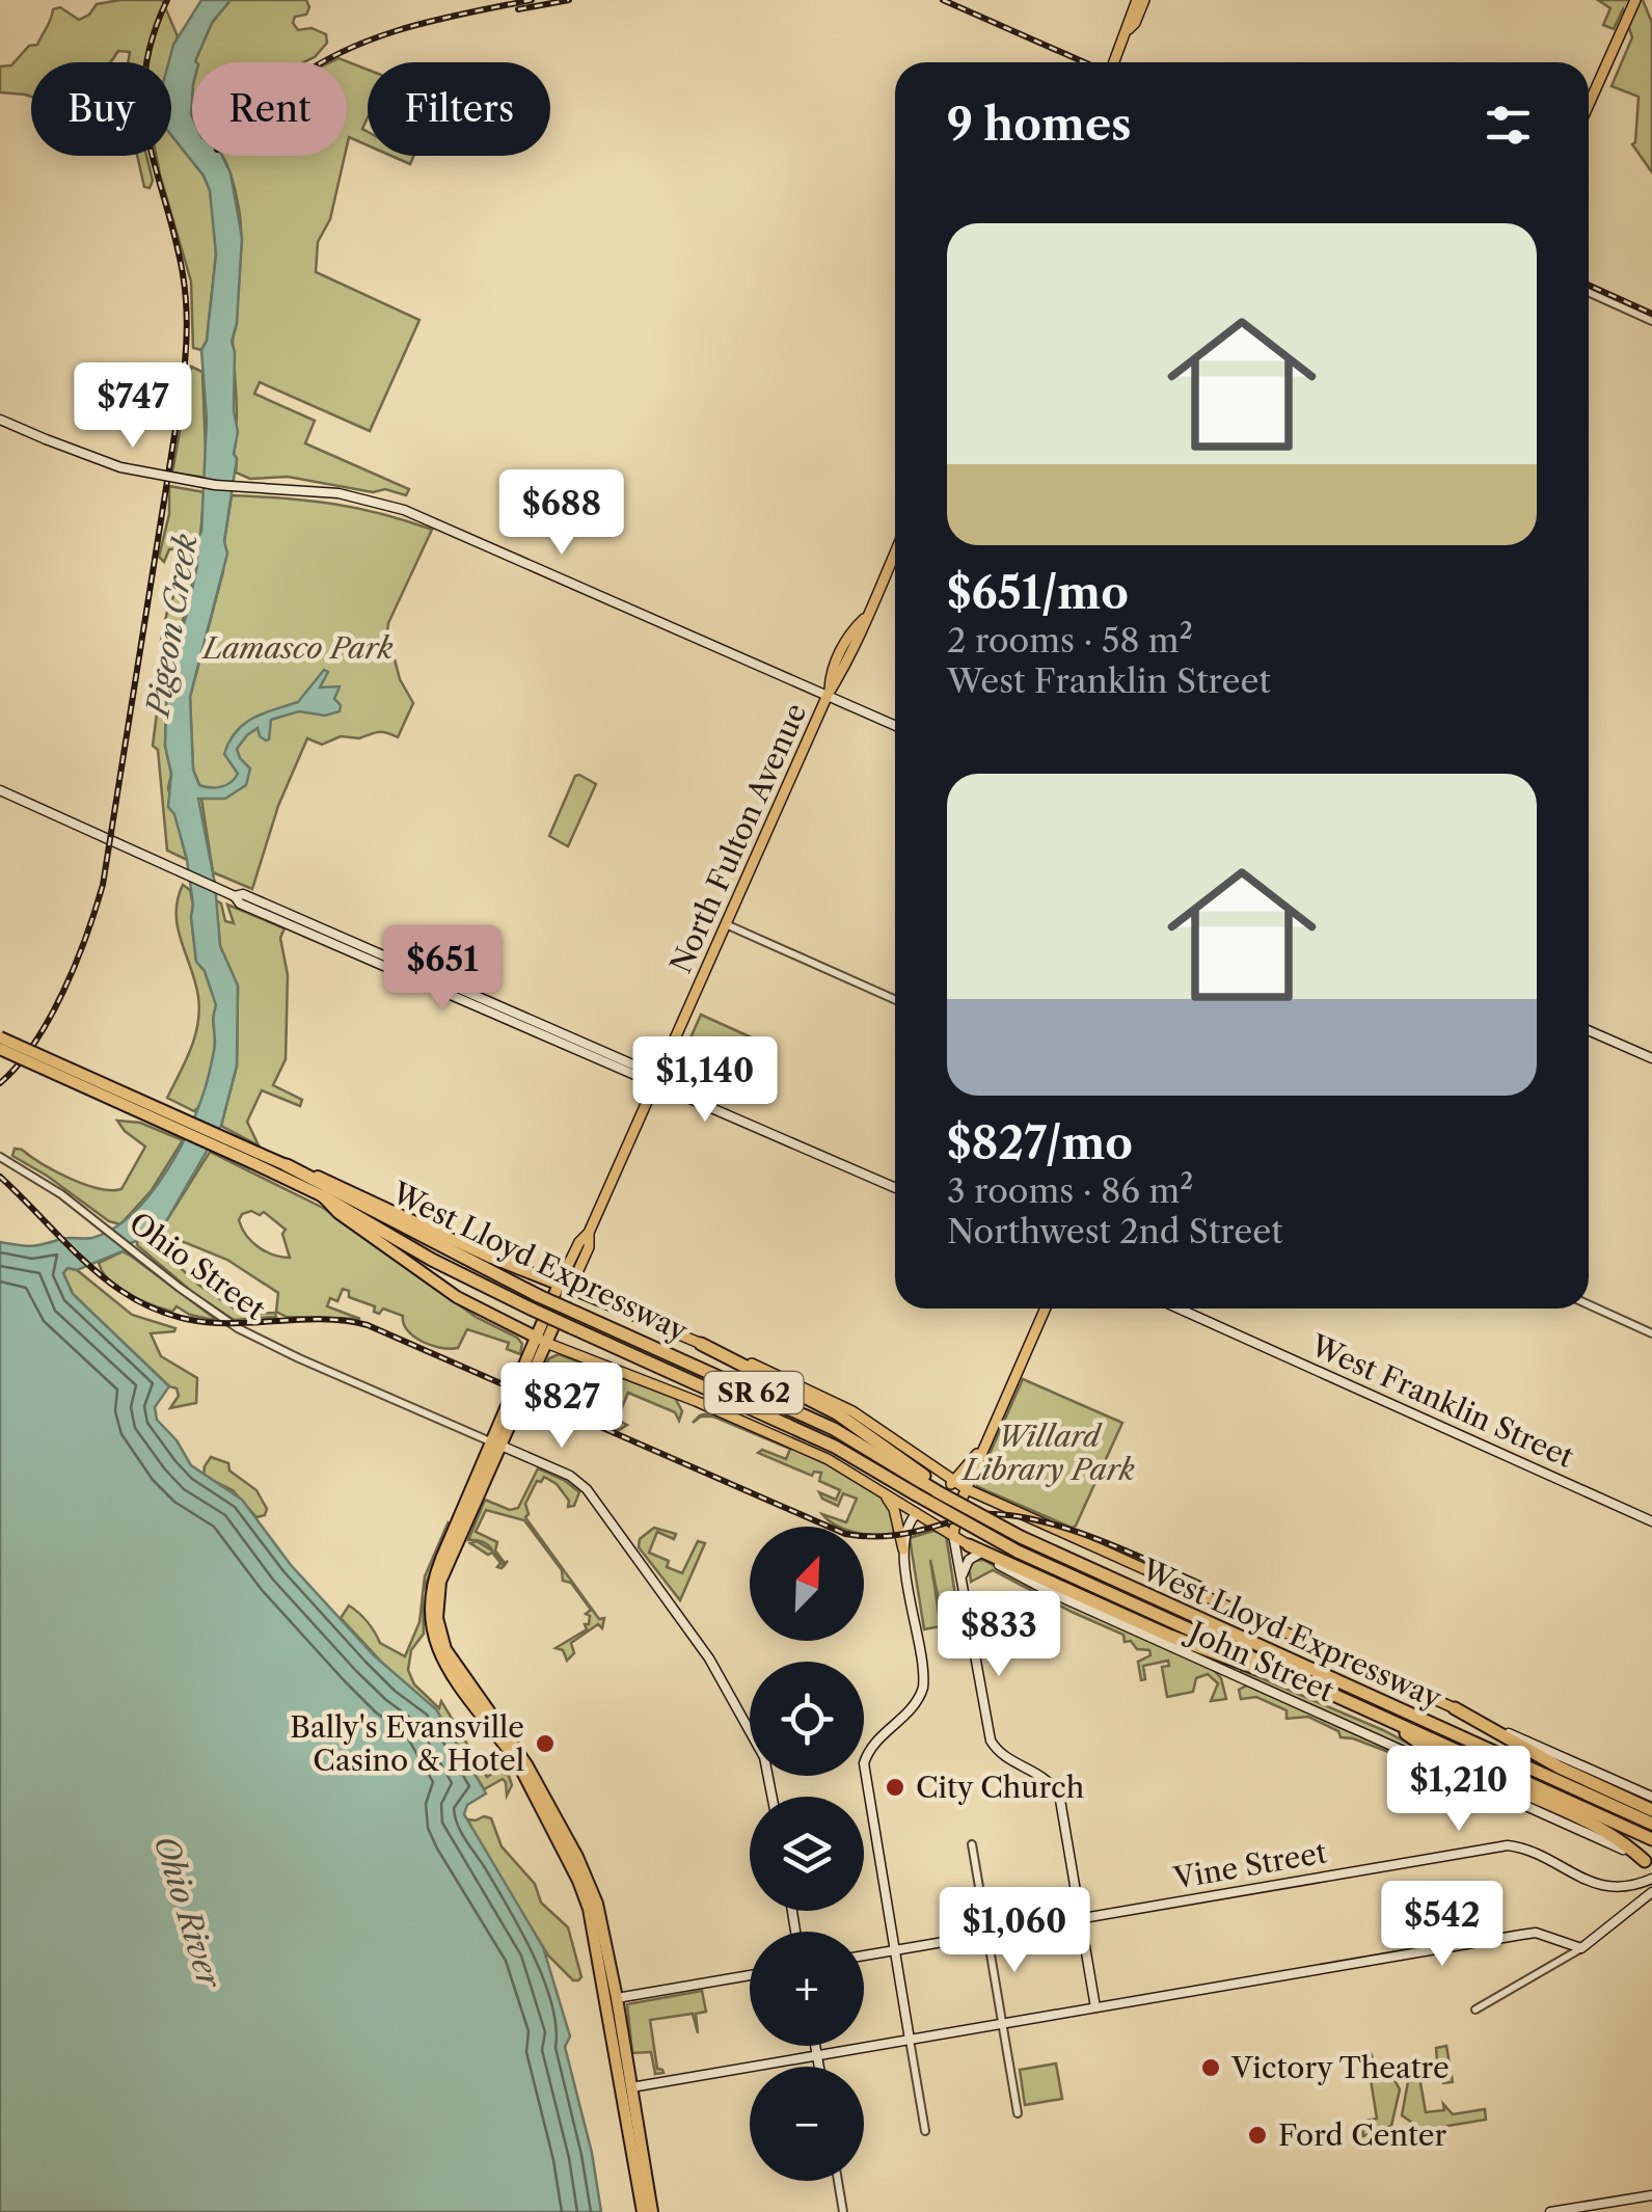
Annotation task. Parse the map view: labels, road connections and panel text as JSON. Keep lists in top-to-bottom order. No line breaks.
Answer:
{"streets":{"highway":["West Lloyd Expressway","SR 62"],"main road":["North Fulton Avenue","West Franklin Street","John Street","Vine Street"],"street":["Ohio Street"]},"crossings":[["West Lloyd Expressway","SR 62"]],"water":["Pigeon Creek","Ohio River"],"parks":["Lamasco Park","Willard Library Park"],"places":["Bally's Evansville Casino & Hotel","City Church","Victory Theatre","Ford Center"],"north":"top right","page":{"chip":["Buy","Rent","Filters"],"heading":"9 homes","list":[{"name":"$651/mo","note":"2 rooms · 58 m² · West Franklin Street"},{"name":"$827/mo","note":"3 rooms · 86 m² · Northwest 2nd Street"}],"price":["$747","$688","$651","$1,140","$827","$833","$1,210","$542","$1,060"],"map_buttons":["+","−"]}}
